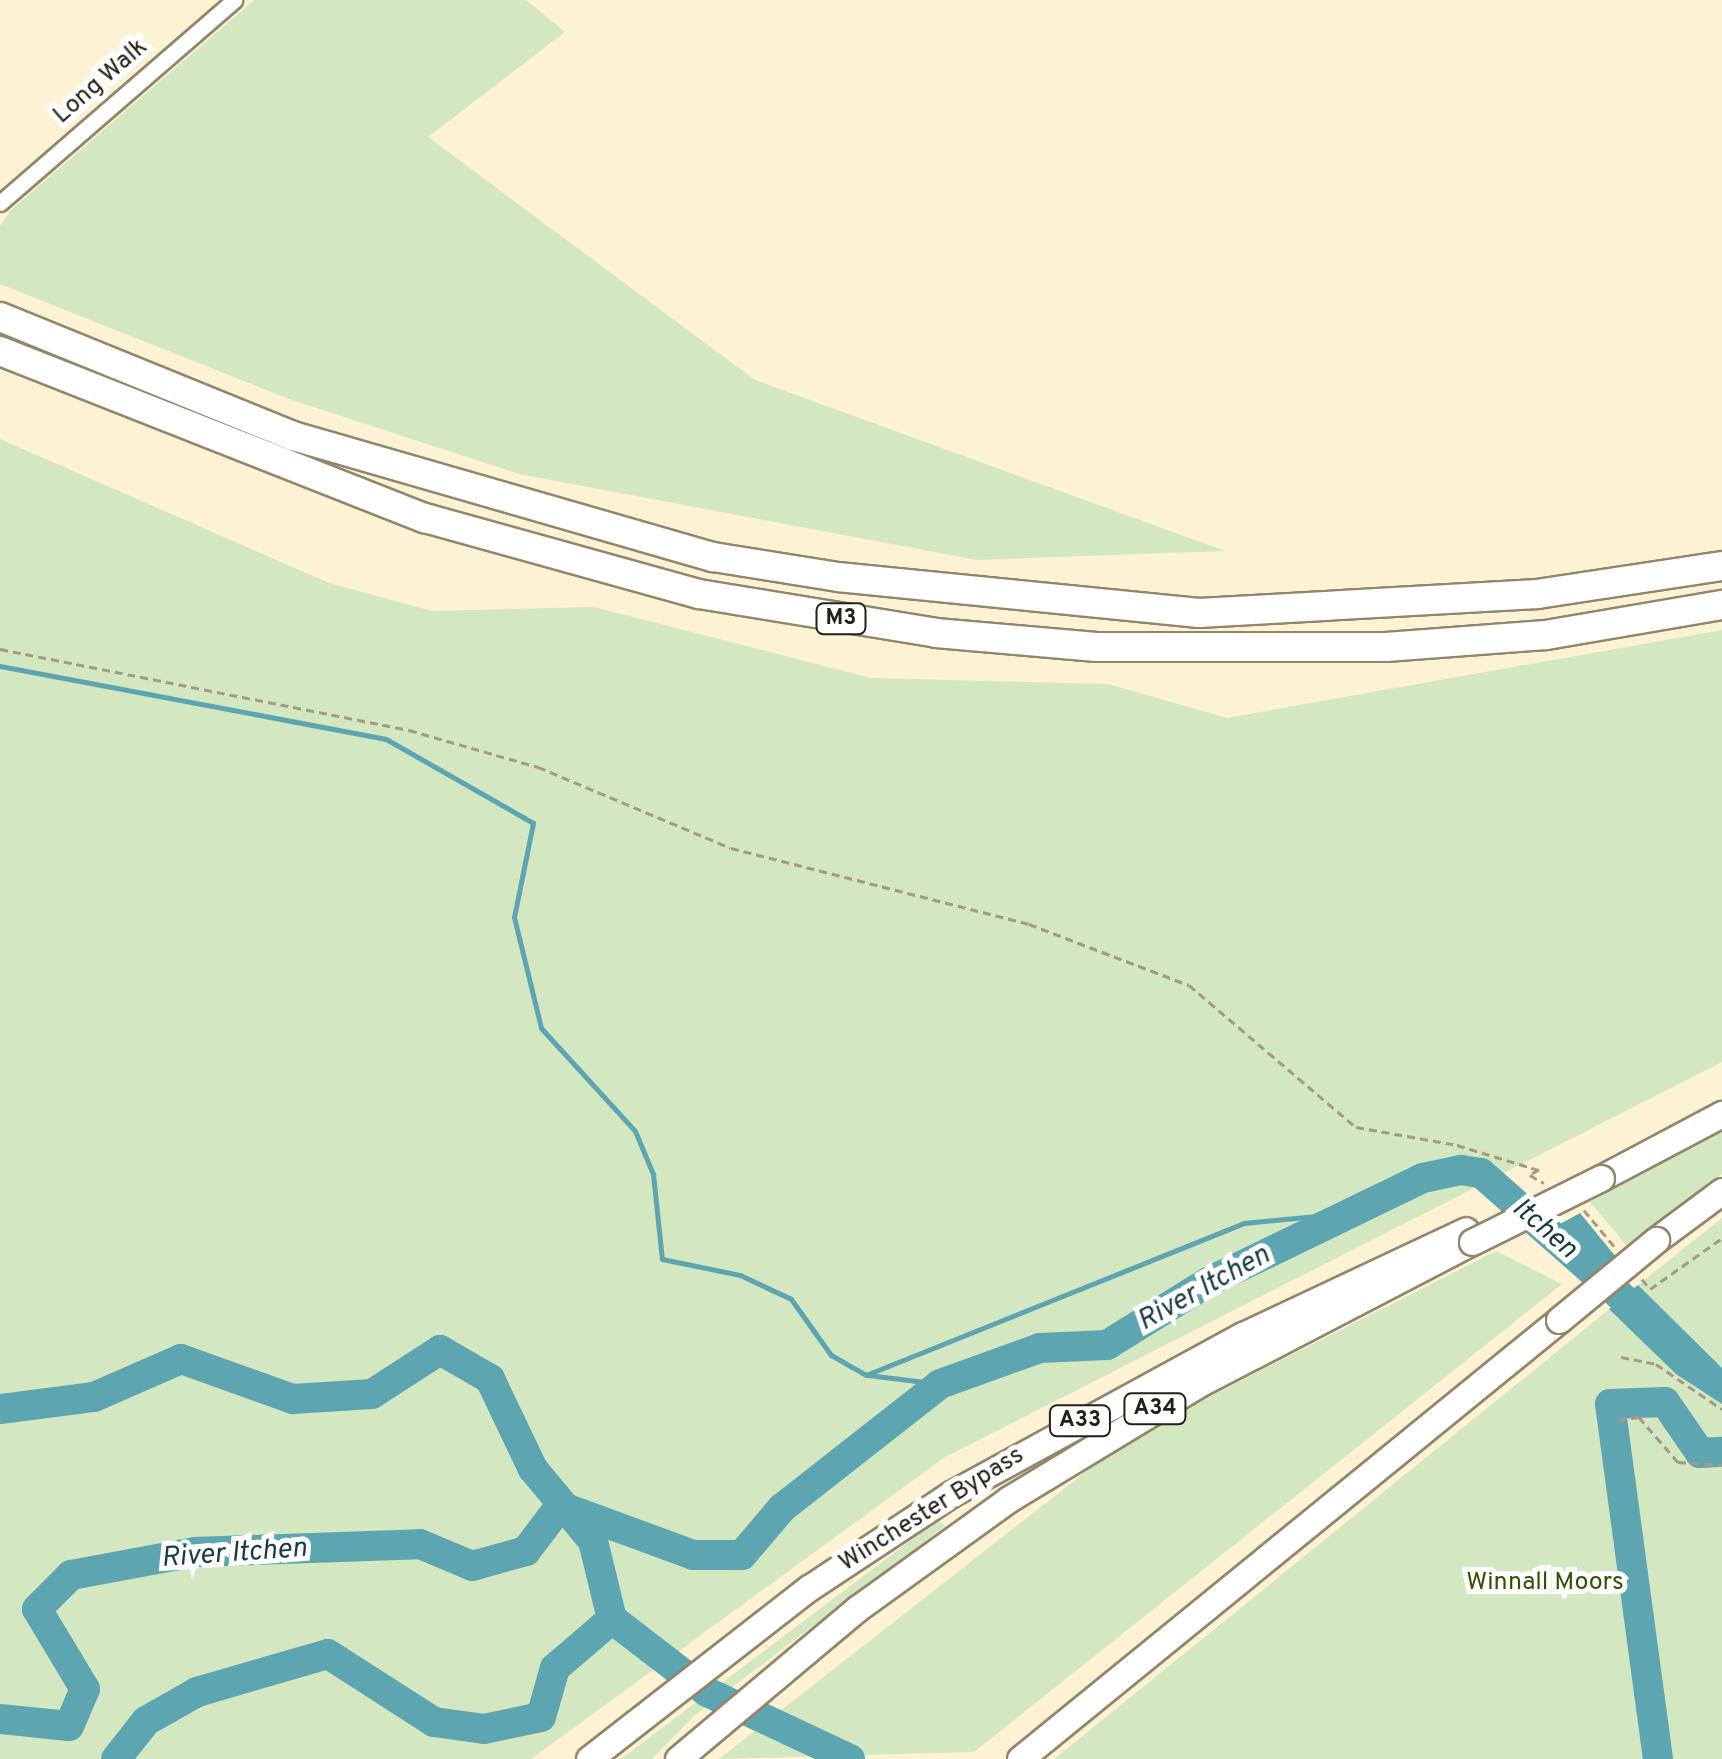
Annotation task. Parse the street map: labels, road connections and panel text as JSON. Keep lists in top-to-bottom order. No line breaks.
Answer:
{"streets":{"highway":["M3"],"main road":["A34","A33","Winchester Bypass"],"street":["Long Walk"]},"crossings":[["A34","Winchester Bypass"]],"water":["Itchen","River Itchen"],"parks":["Winnall Moors"]}
